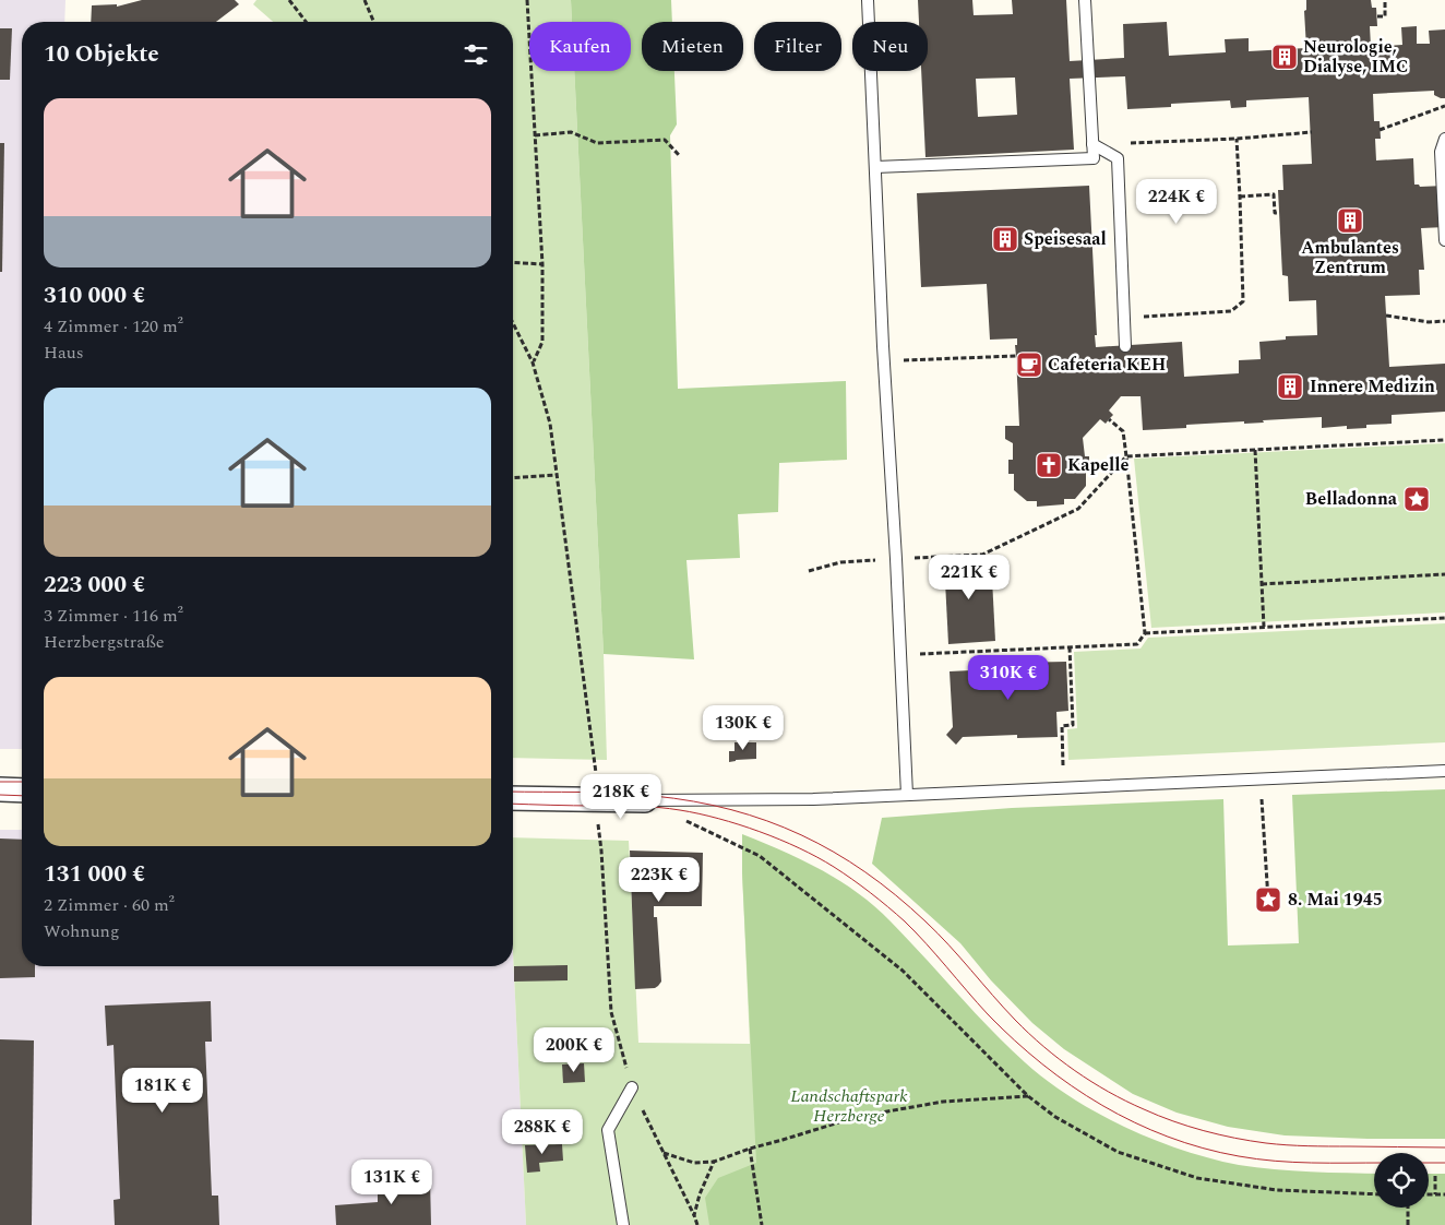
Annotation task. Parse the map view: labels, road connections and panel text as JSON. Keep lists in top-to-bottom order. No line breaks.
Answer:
{"parks":["Landschaftspark Herzberge"],"places":{"building":["Neurologie, Dialyse, IMC","Ambulantes Zentrum","Speisesaal","Innere Medizin"],"cafe":["Cafeteria KEH"],"church":["Kapelle"],"place":["Belladonna","8. Mai 1945"]},"page":{"chip":["Kaufen","Mieten","Filter","Neu"],"heading":"10 Objekte","list":[{"name":"310 000 €","note":"4 Zimmer · 120 m² · Haus"},{"name":"223 000 €","note":"3 Zimmer · 116 m² · Herzbergstraße"},{"name":"131 000 €","note":"2 Zimmer · 60 m² · Wohnung"}],"price":["224K €","221K €","310K €","130K €","218K €","223K €","200K €","181K €","288K €","131K €"]}}
